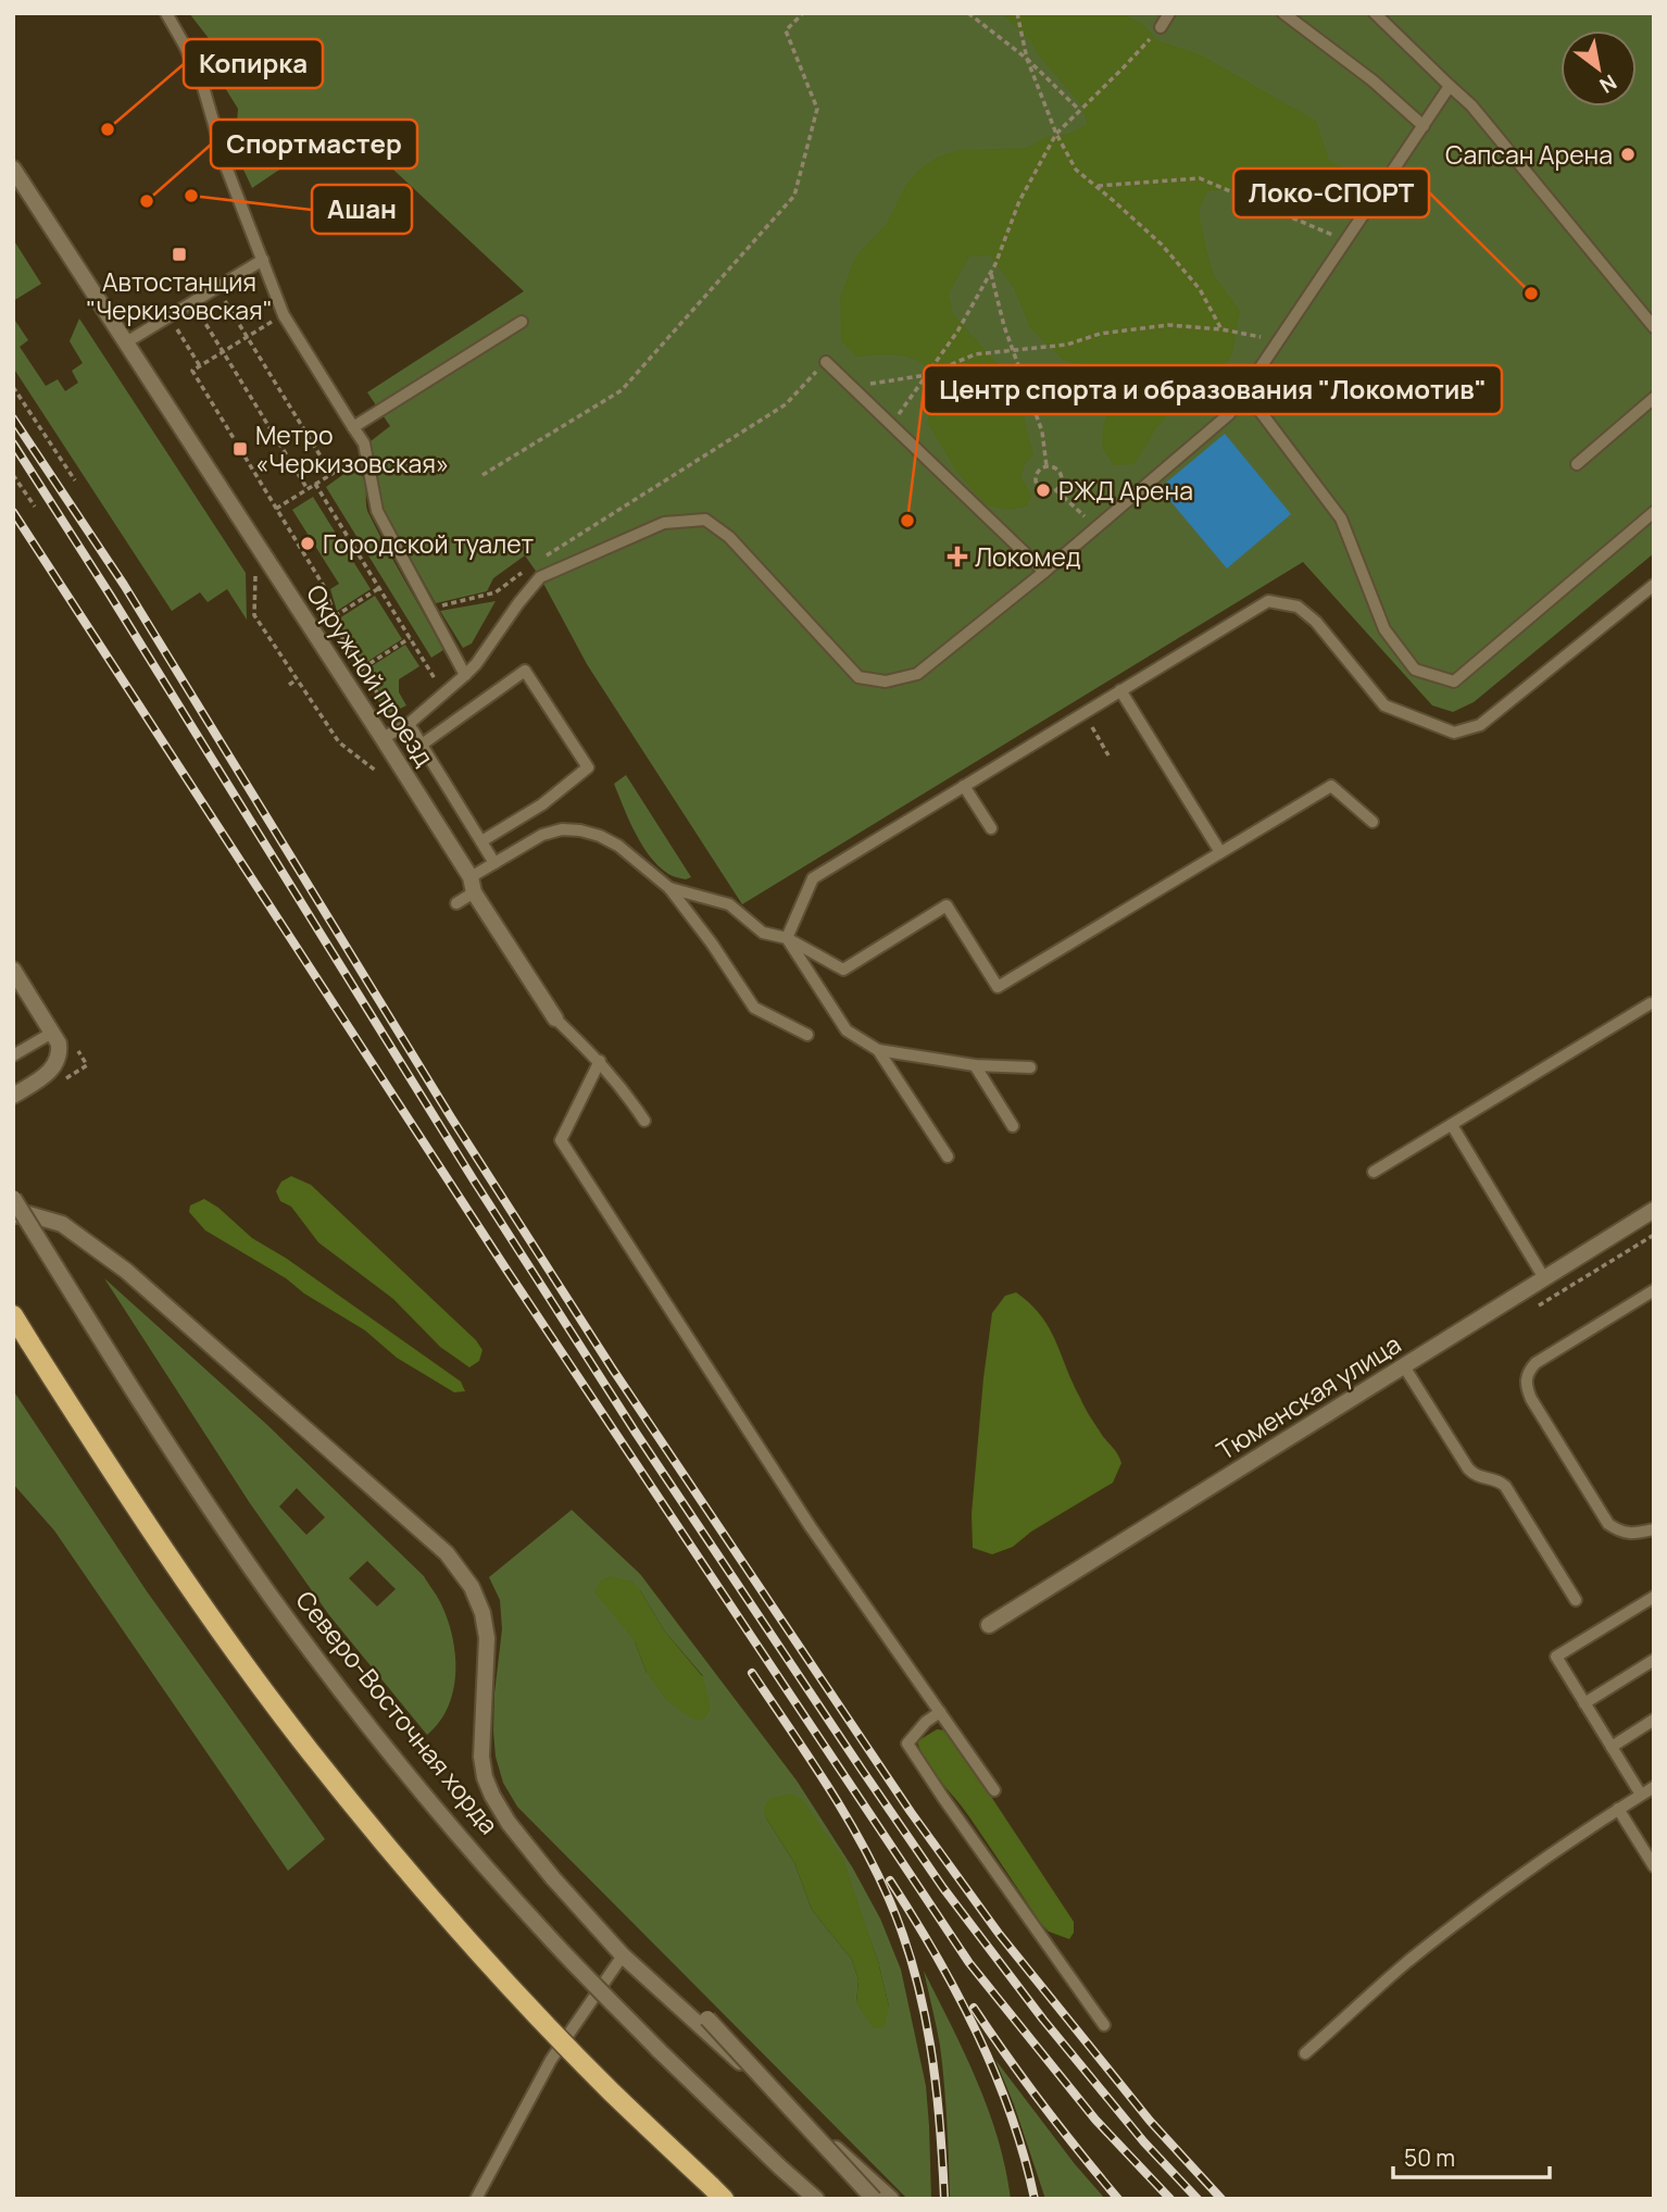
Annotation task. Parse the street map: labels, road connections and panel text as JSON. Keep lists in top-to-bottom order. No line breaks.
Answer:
{"streets":{"street":["Окружной проезд","Тюменская улица","Северо-Восточная хорда"]},"places":{"other":["Копирка","Сапсан Арена","Ашан","Спортмастер","Локо-СПОРТ","РЖД Арена","Центр спорта и образования \"Локомотив\"","Городской туалет"],"transit":["Автостанция \"Черкизовская\"","Метро «Черкизовская»"],"health":["Локомед"]},"scale_bar":"50 m","north":"bottom right"}
